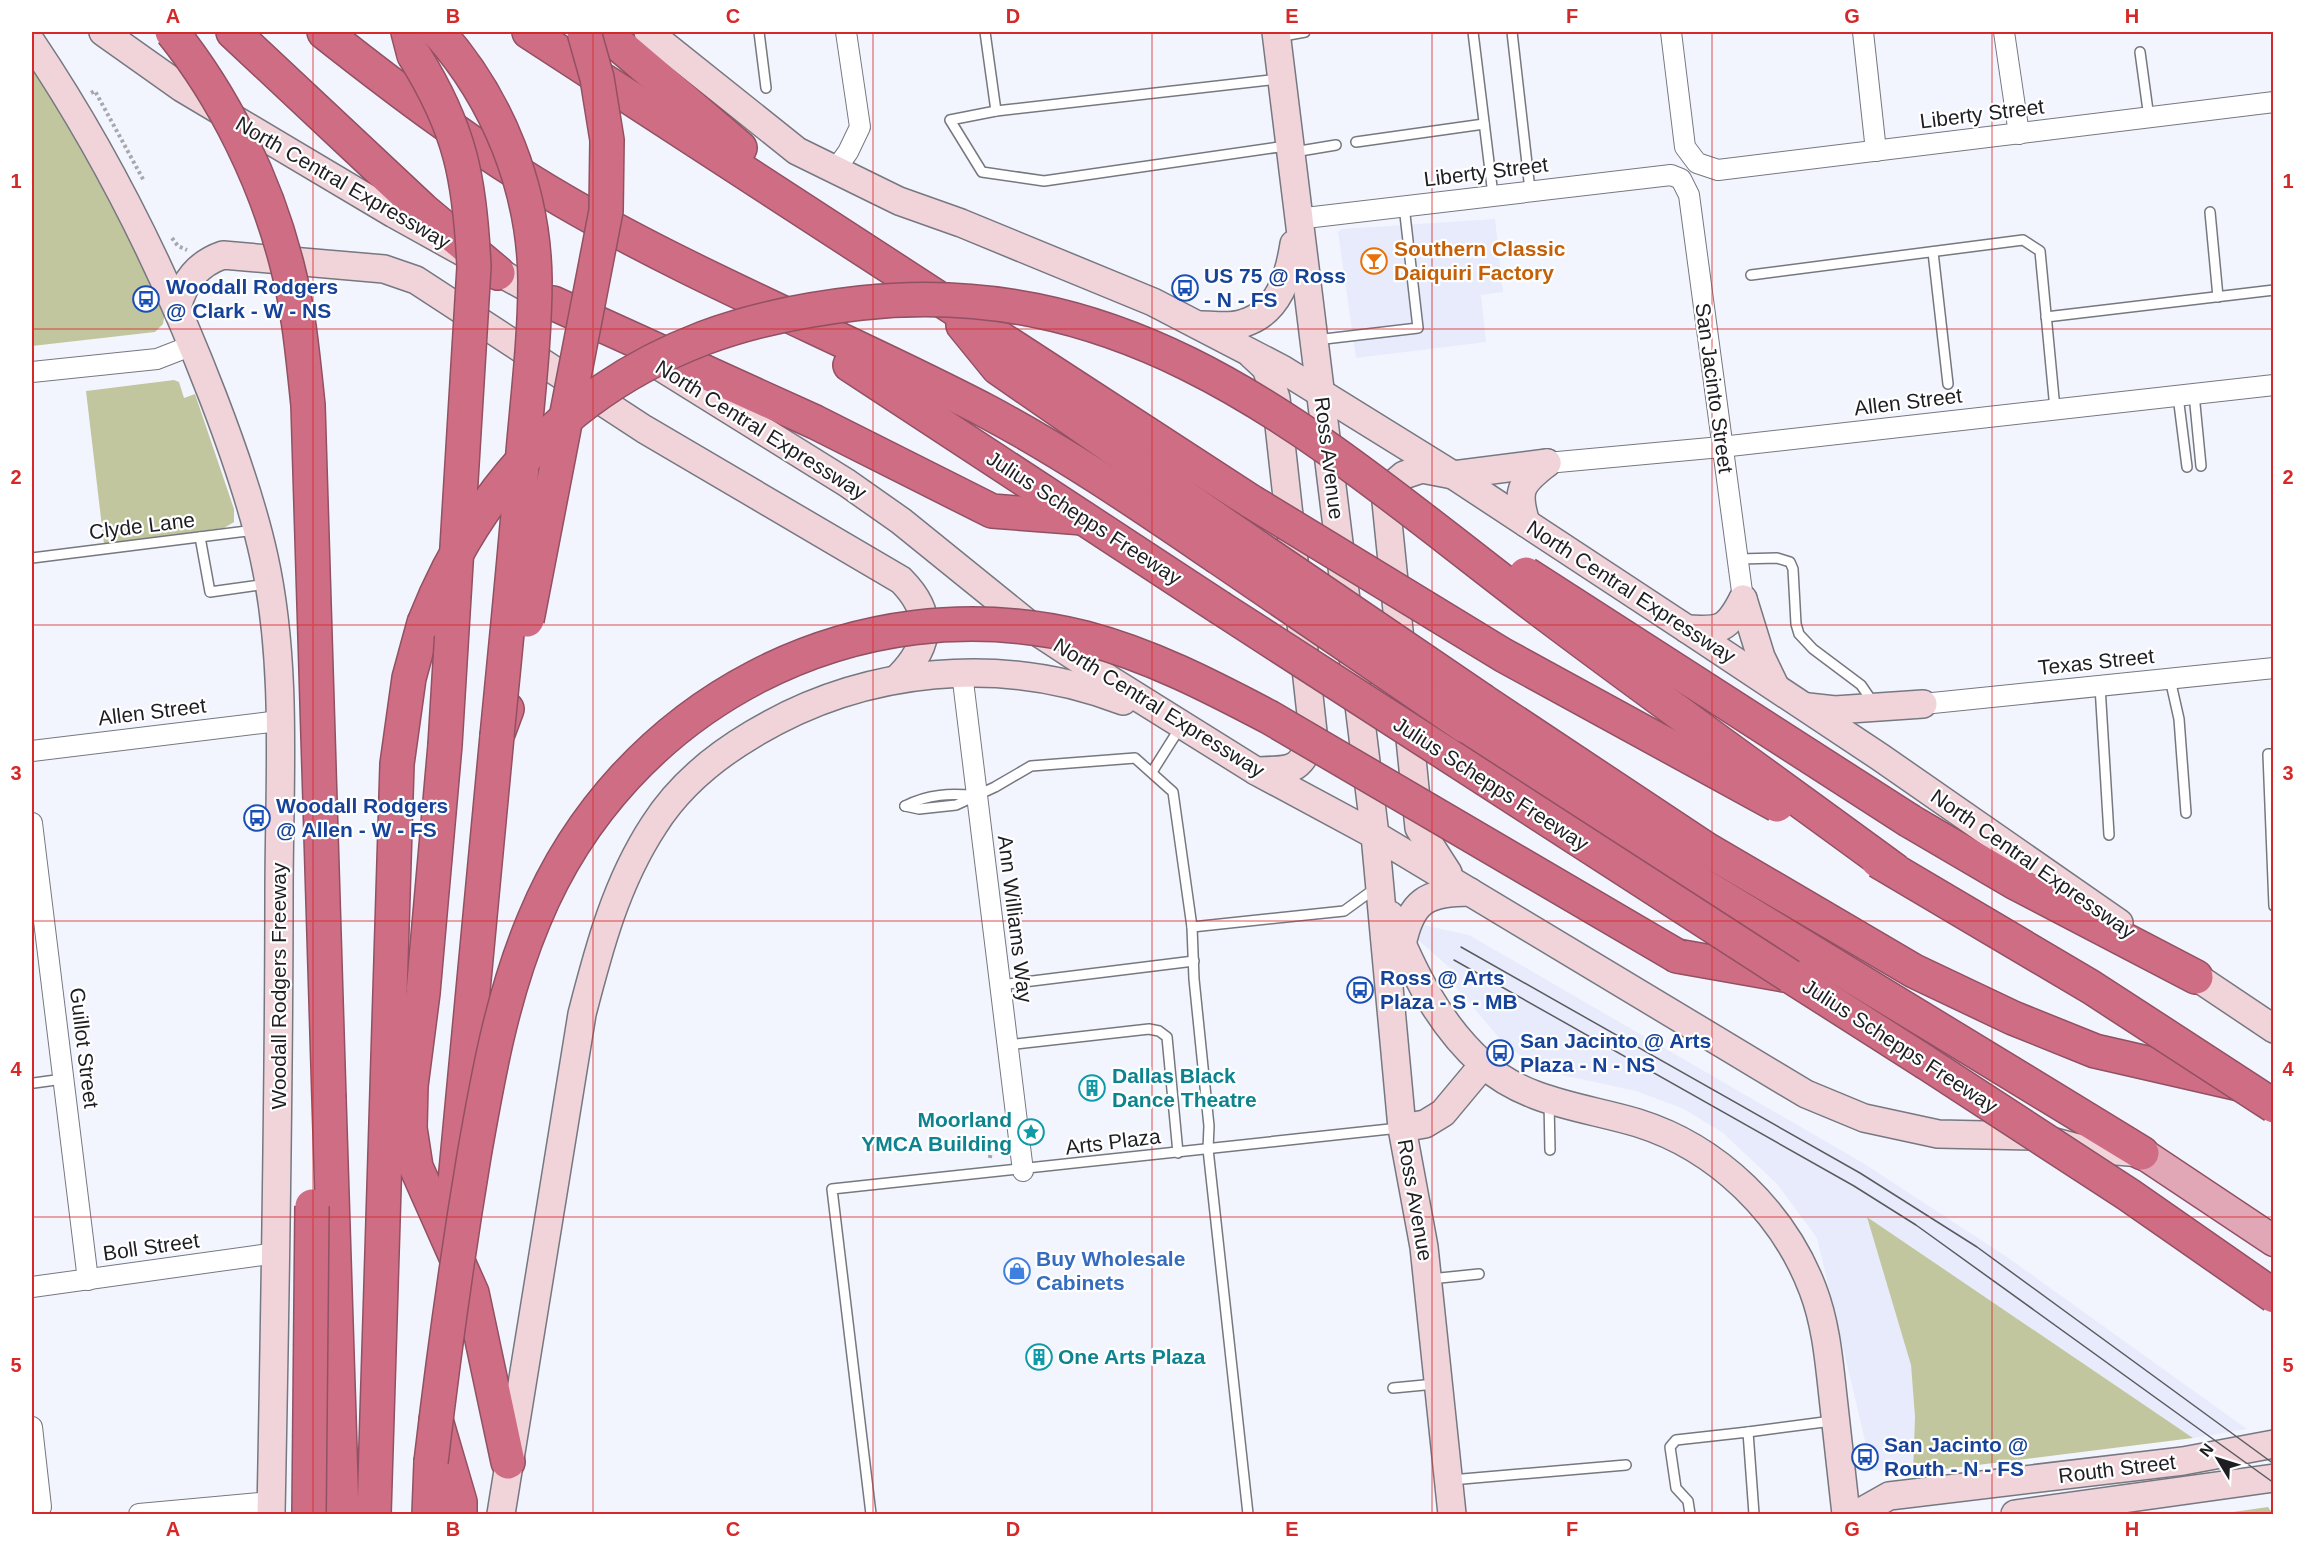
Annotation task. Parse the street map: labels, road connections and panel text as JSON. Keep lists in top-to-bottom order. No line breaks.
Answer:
{"streets":{"highway":["Julius Schepps Freeway"],"main road":["North Central Expressway","Ross Avenue","Woodall Rodgers Freeway","Routh Street"],"street":["Liberty Street","San Jacinto Street","Allen Street","Texas Street","Ann Williams Way","Guillot Street","Boll Street"],"lane":["Clyde Lane","Arts Plaza"]},"crossings":[["Liberty Street","San Jacinto Street"],["Liberty Street","Ross Avenue"],["North Central Expressway","Ross Avenue"],["San Jacinto Street","Allen Street"],["Allen Street","Woodall Rodgers Freeway"],["Ross Avenue","Arts Plaza"],["Clyde Lane","Woodall Rodgers Freeway"],["Ann Williams Way","Arts Plaza"],["Woodall Rodgers Freeway","Boll Street"],["Guillot Street","Boll Street"]],"places":{"bar":["Southern Classic Daiquiri Factory"],"bus stop":["US 75 @ Ross - N - FS","Woodall Rodgers @ Clark - W - NS","Woodall Rodgers @ Allen - W - FS","Ross @ Arts Plaza - S - MB","San Jacinto @ Arts Plaza - N - NS","San Jacinto @ Routh - N - FS"],"building":["Dallas Black Dance Theatre","One Arts Plaza"],"place":["Moorland YMCA Building"],"shop":["Buy Wholesale Cabinets"]},"north":"top left","grid":{"columns":["A","B","C","D","E","F","G","H"],"rows":["1","2","3","4","5"]}}
